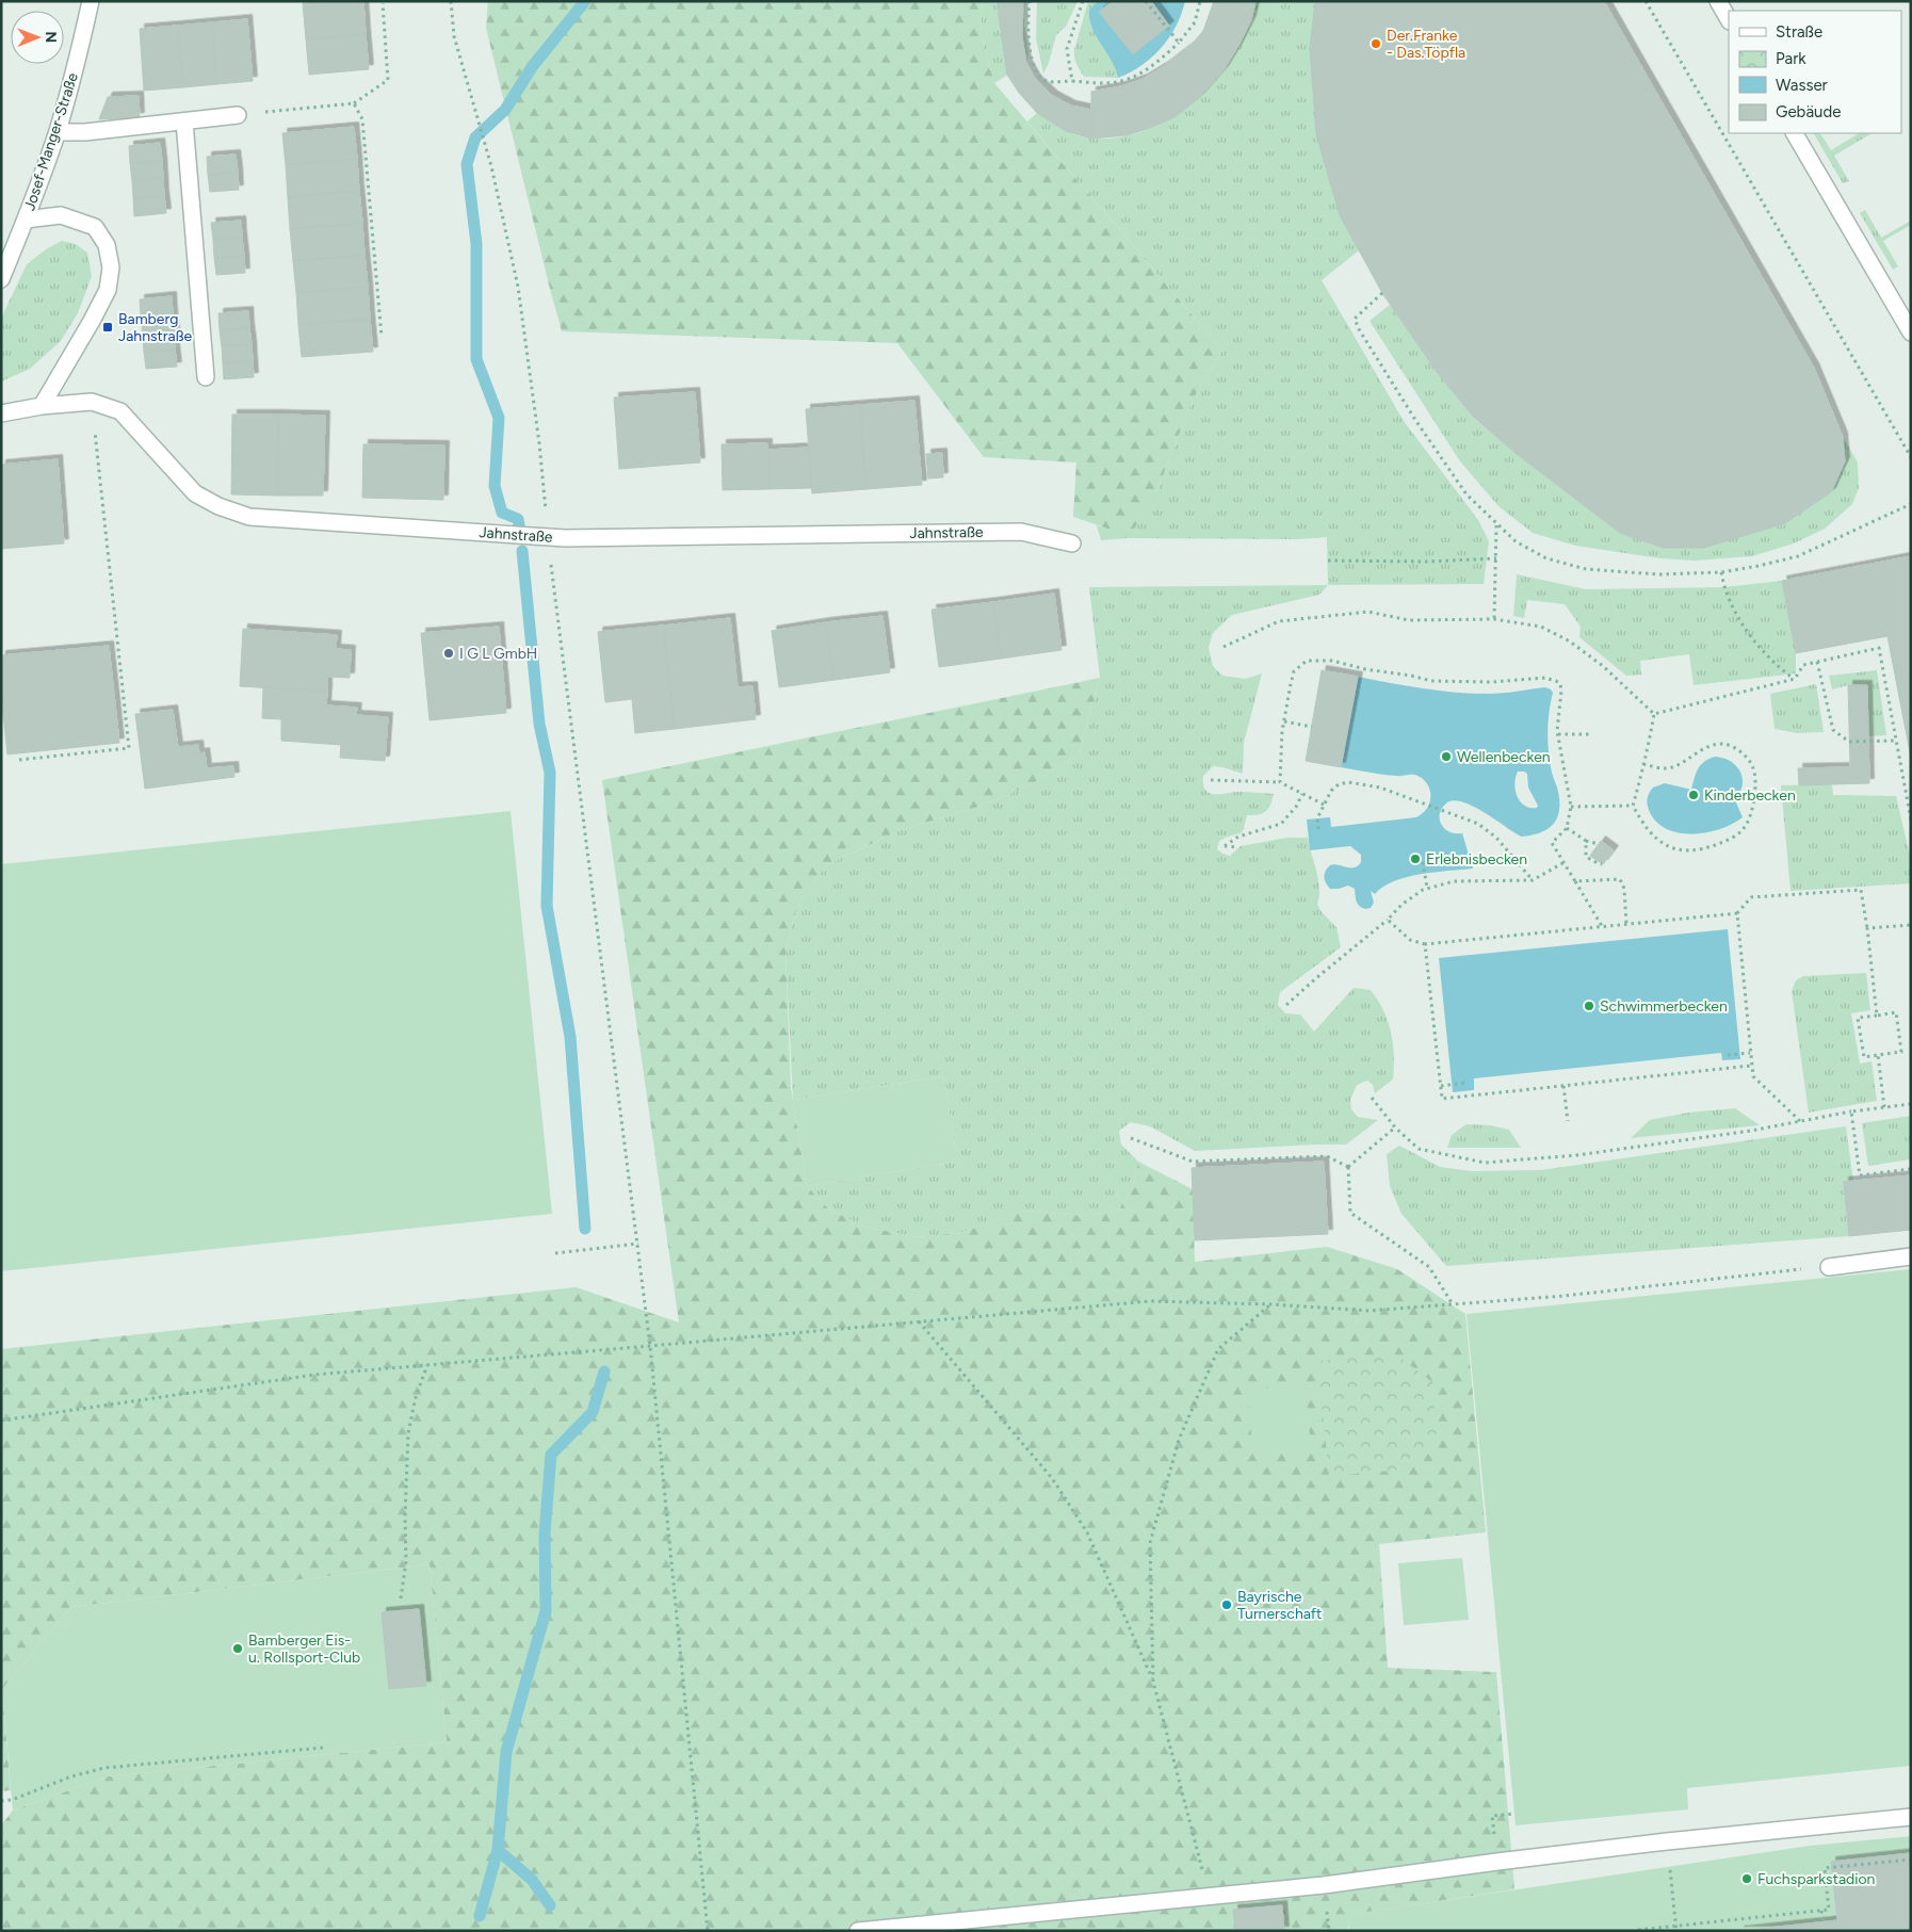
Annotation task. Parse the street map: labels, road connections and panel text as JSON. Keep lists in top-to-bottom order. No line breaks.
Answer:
{"streets":{"street":["Josef-Manger-Straße","Jahnstraße"]},"places":{"other":["Der.Franke - Das.Töpfla","I G L GmbH","Wellenbecken","Kinderbecken","Erlebnisbecken","Schwimmerbecken","Bayrische Turnerschaft","Bamberger Eis- u. Rollsport-Club","Fuchsparkstadion"],"transit":["Bamberg Jahnstraße"]},"legend":["Straße","Park","Wasser","Gebäude"],"north":"right"}
